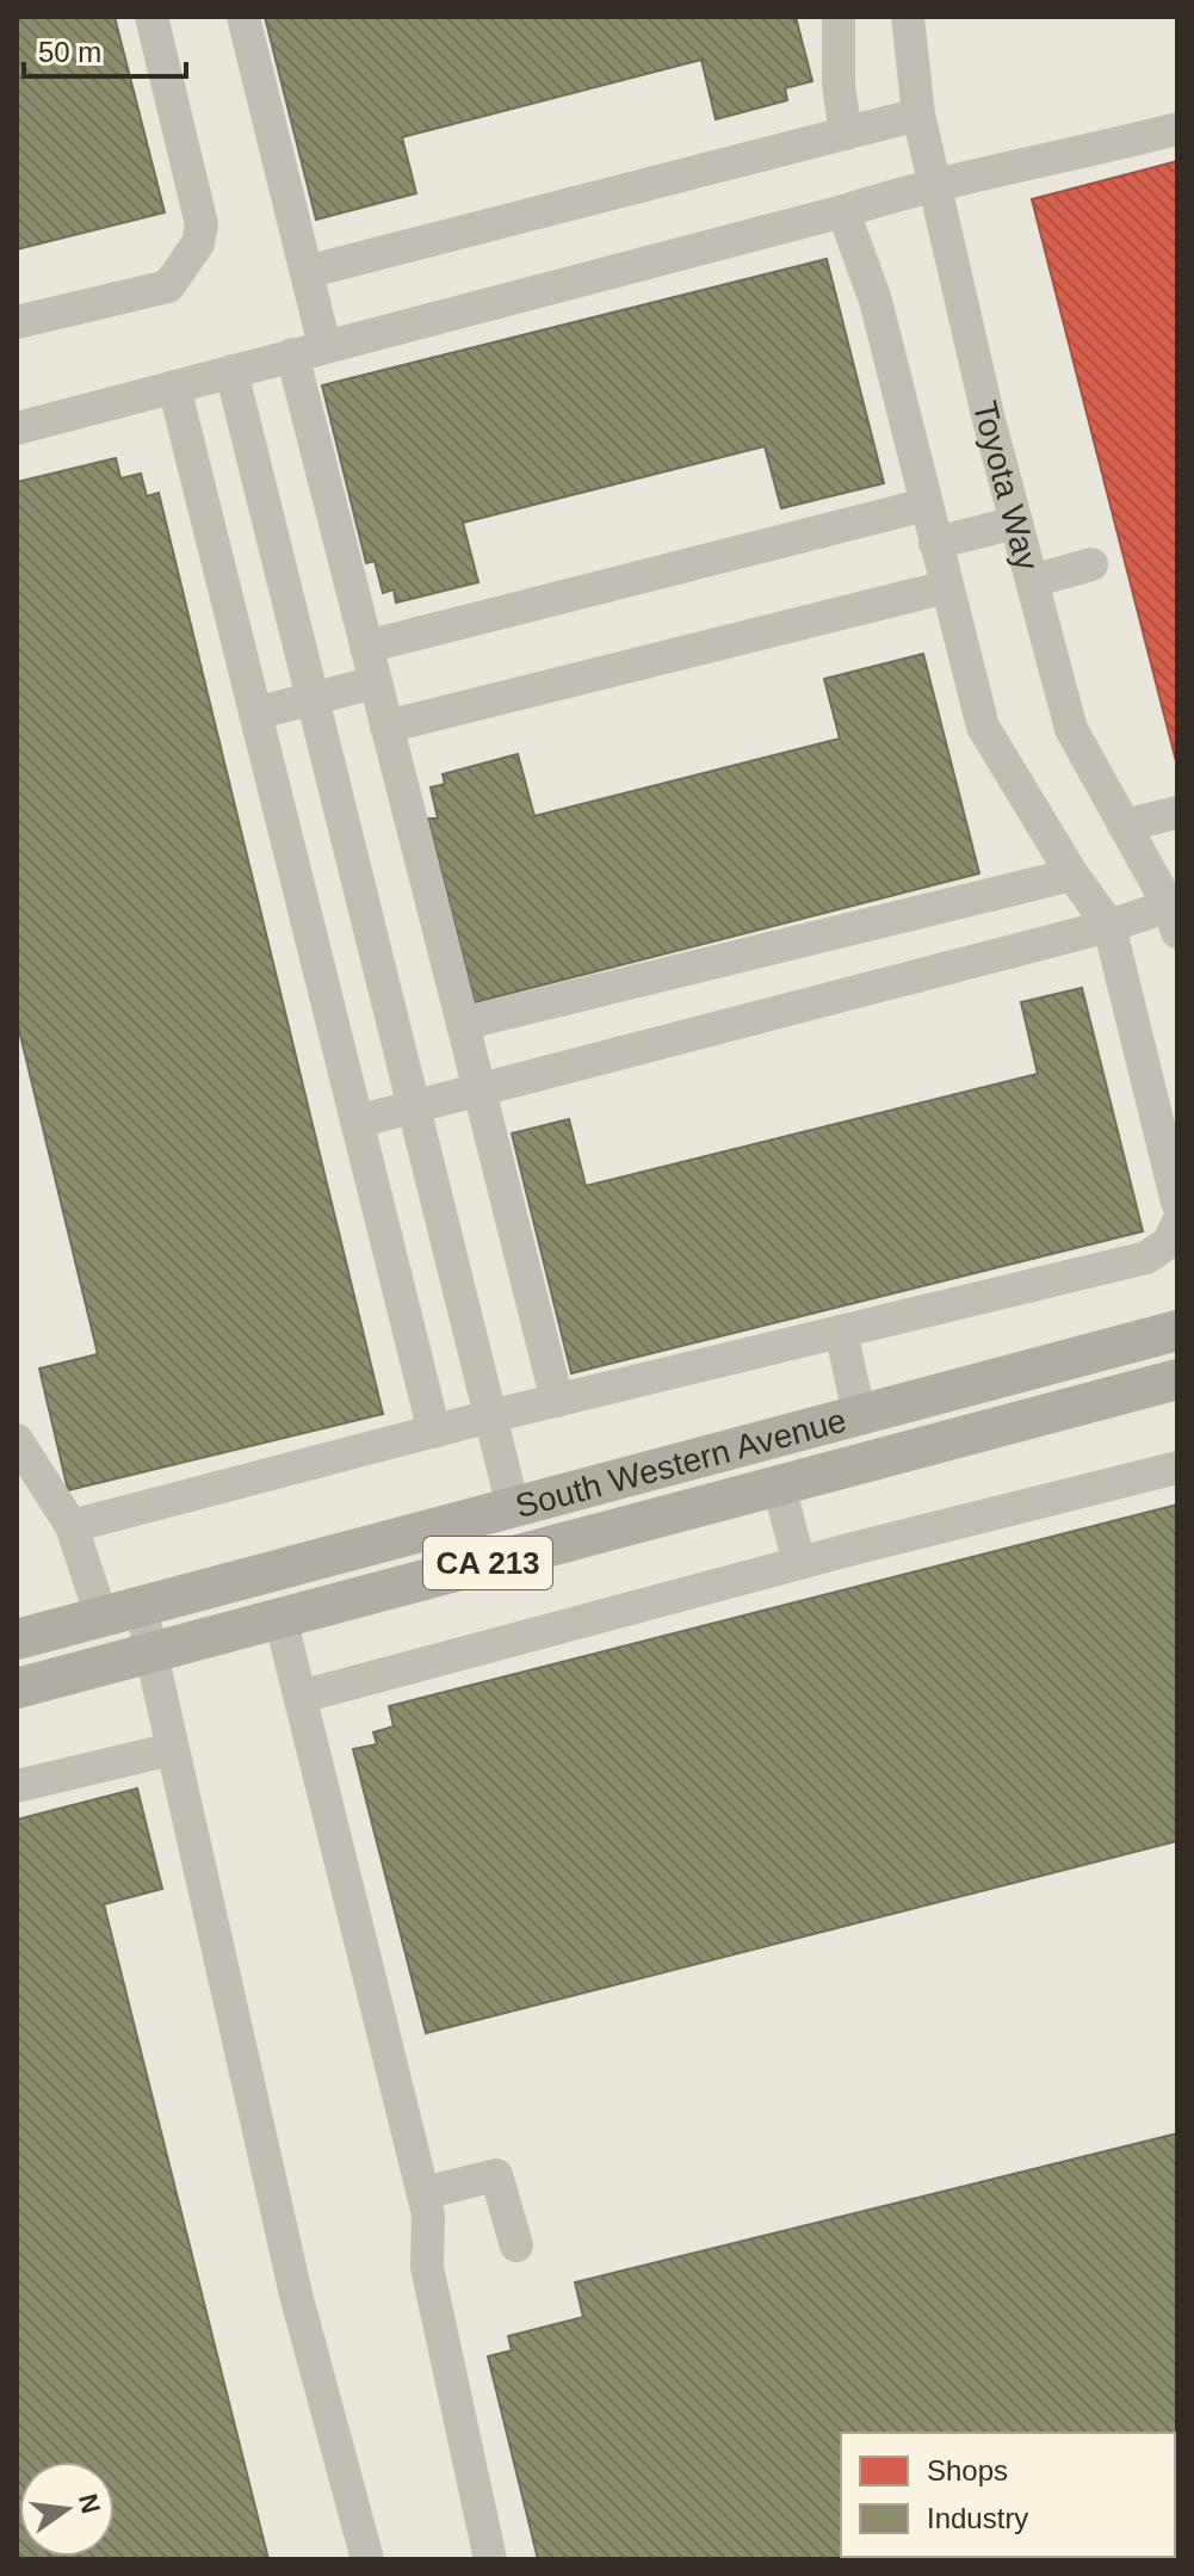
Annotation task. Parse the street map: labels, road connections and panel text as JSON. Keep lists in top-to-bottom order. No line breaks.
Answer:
{"streets":{"main road":["South Western Avenue","CA 213"],"street":["Toyota Way"]},"legend":["Shops","Industry"],"scale_bar":"50 m","north":"right"}
